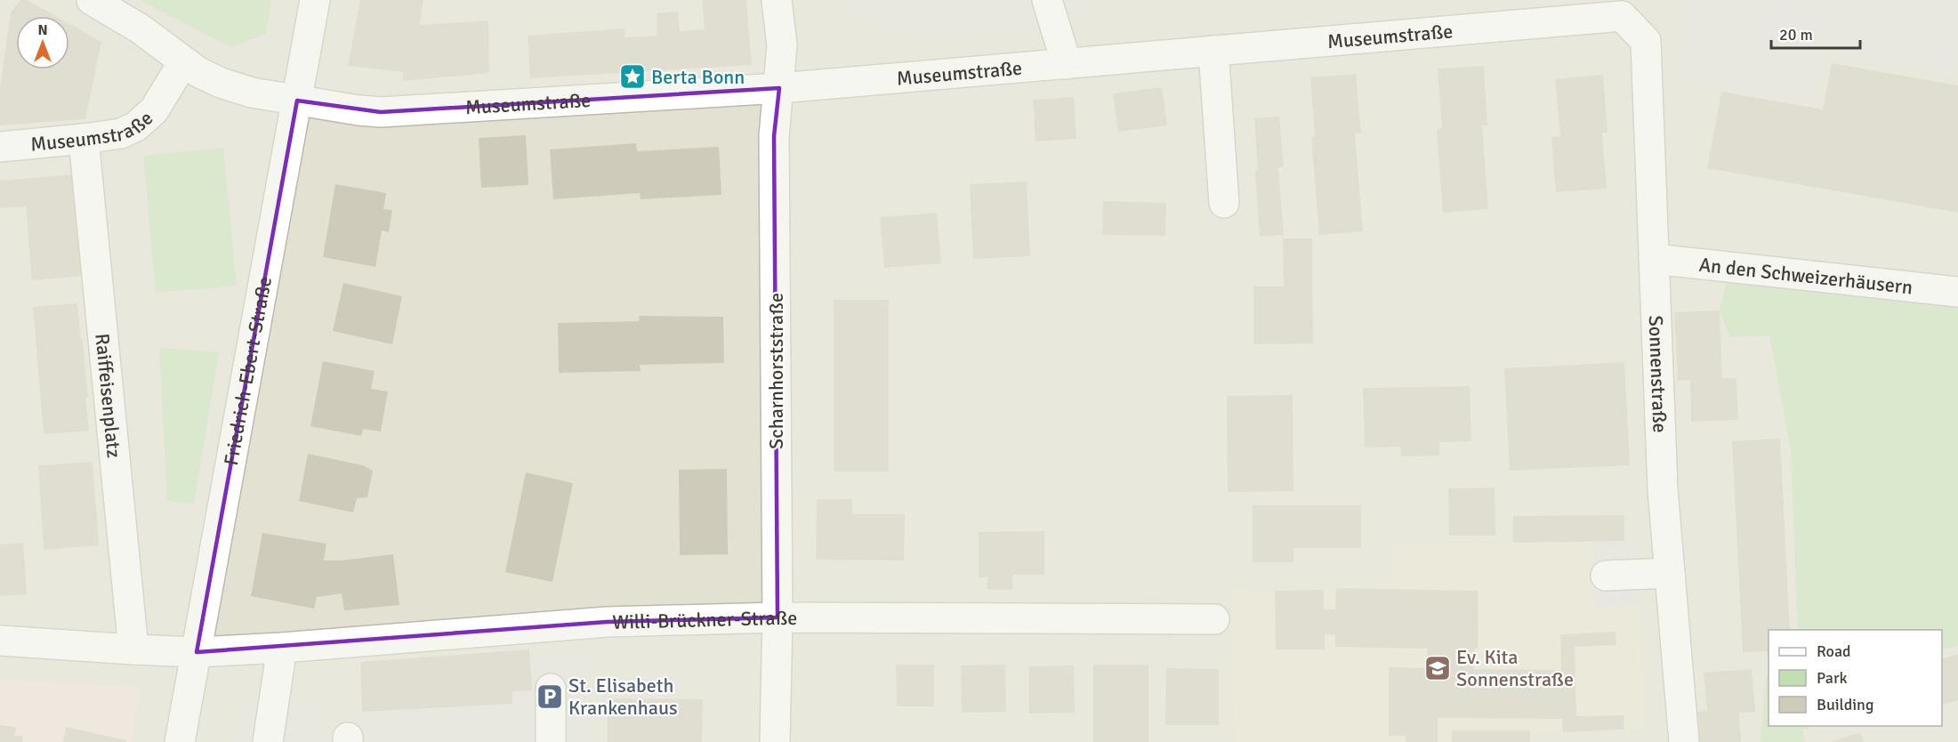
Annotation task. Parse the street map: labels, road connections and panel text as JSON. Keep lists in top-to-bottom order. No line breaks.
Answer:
{"streets":{"street":["Museumstraße","An den Schweizerhäusern","Friedrich-Ebert-Straße","Scharnhorststraße","Sonnenstraße","Raiffeisenplatz","Willi-Brückner-Straße"]},"crossings":[["Museumstraße","Friedrich-Ebert-Straße"],["Museumstraße","Scharnhorststraße"],["Museumstraße","Sonnenstraße"],["Museumstraße","Raiffeisenplatz"],["An den Schweizerhäusern","Sonnenstraße"],["Friedrich-Ebert-Straße","Willi-Brückner-Straße"],["Scharnhorststraße","Willi-Brückner-Straße"],["Raiffeisenplatz","Willi-Brückner-Straße"]],"places":{"place":["Berta Bonn"],"school or university":["Ev. Kita Sonnenstraße"],"parking":["St. Elisabeth Krankenhaus"]},"legend":["Road","Park","Building"],"scale_bar":"20 m","north":"top"}
